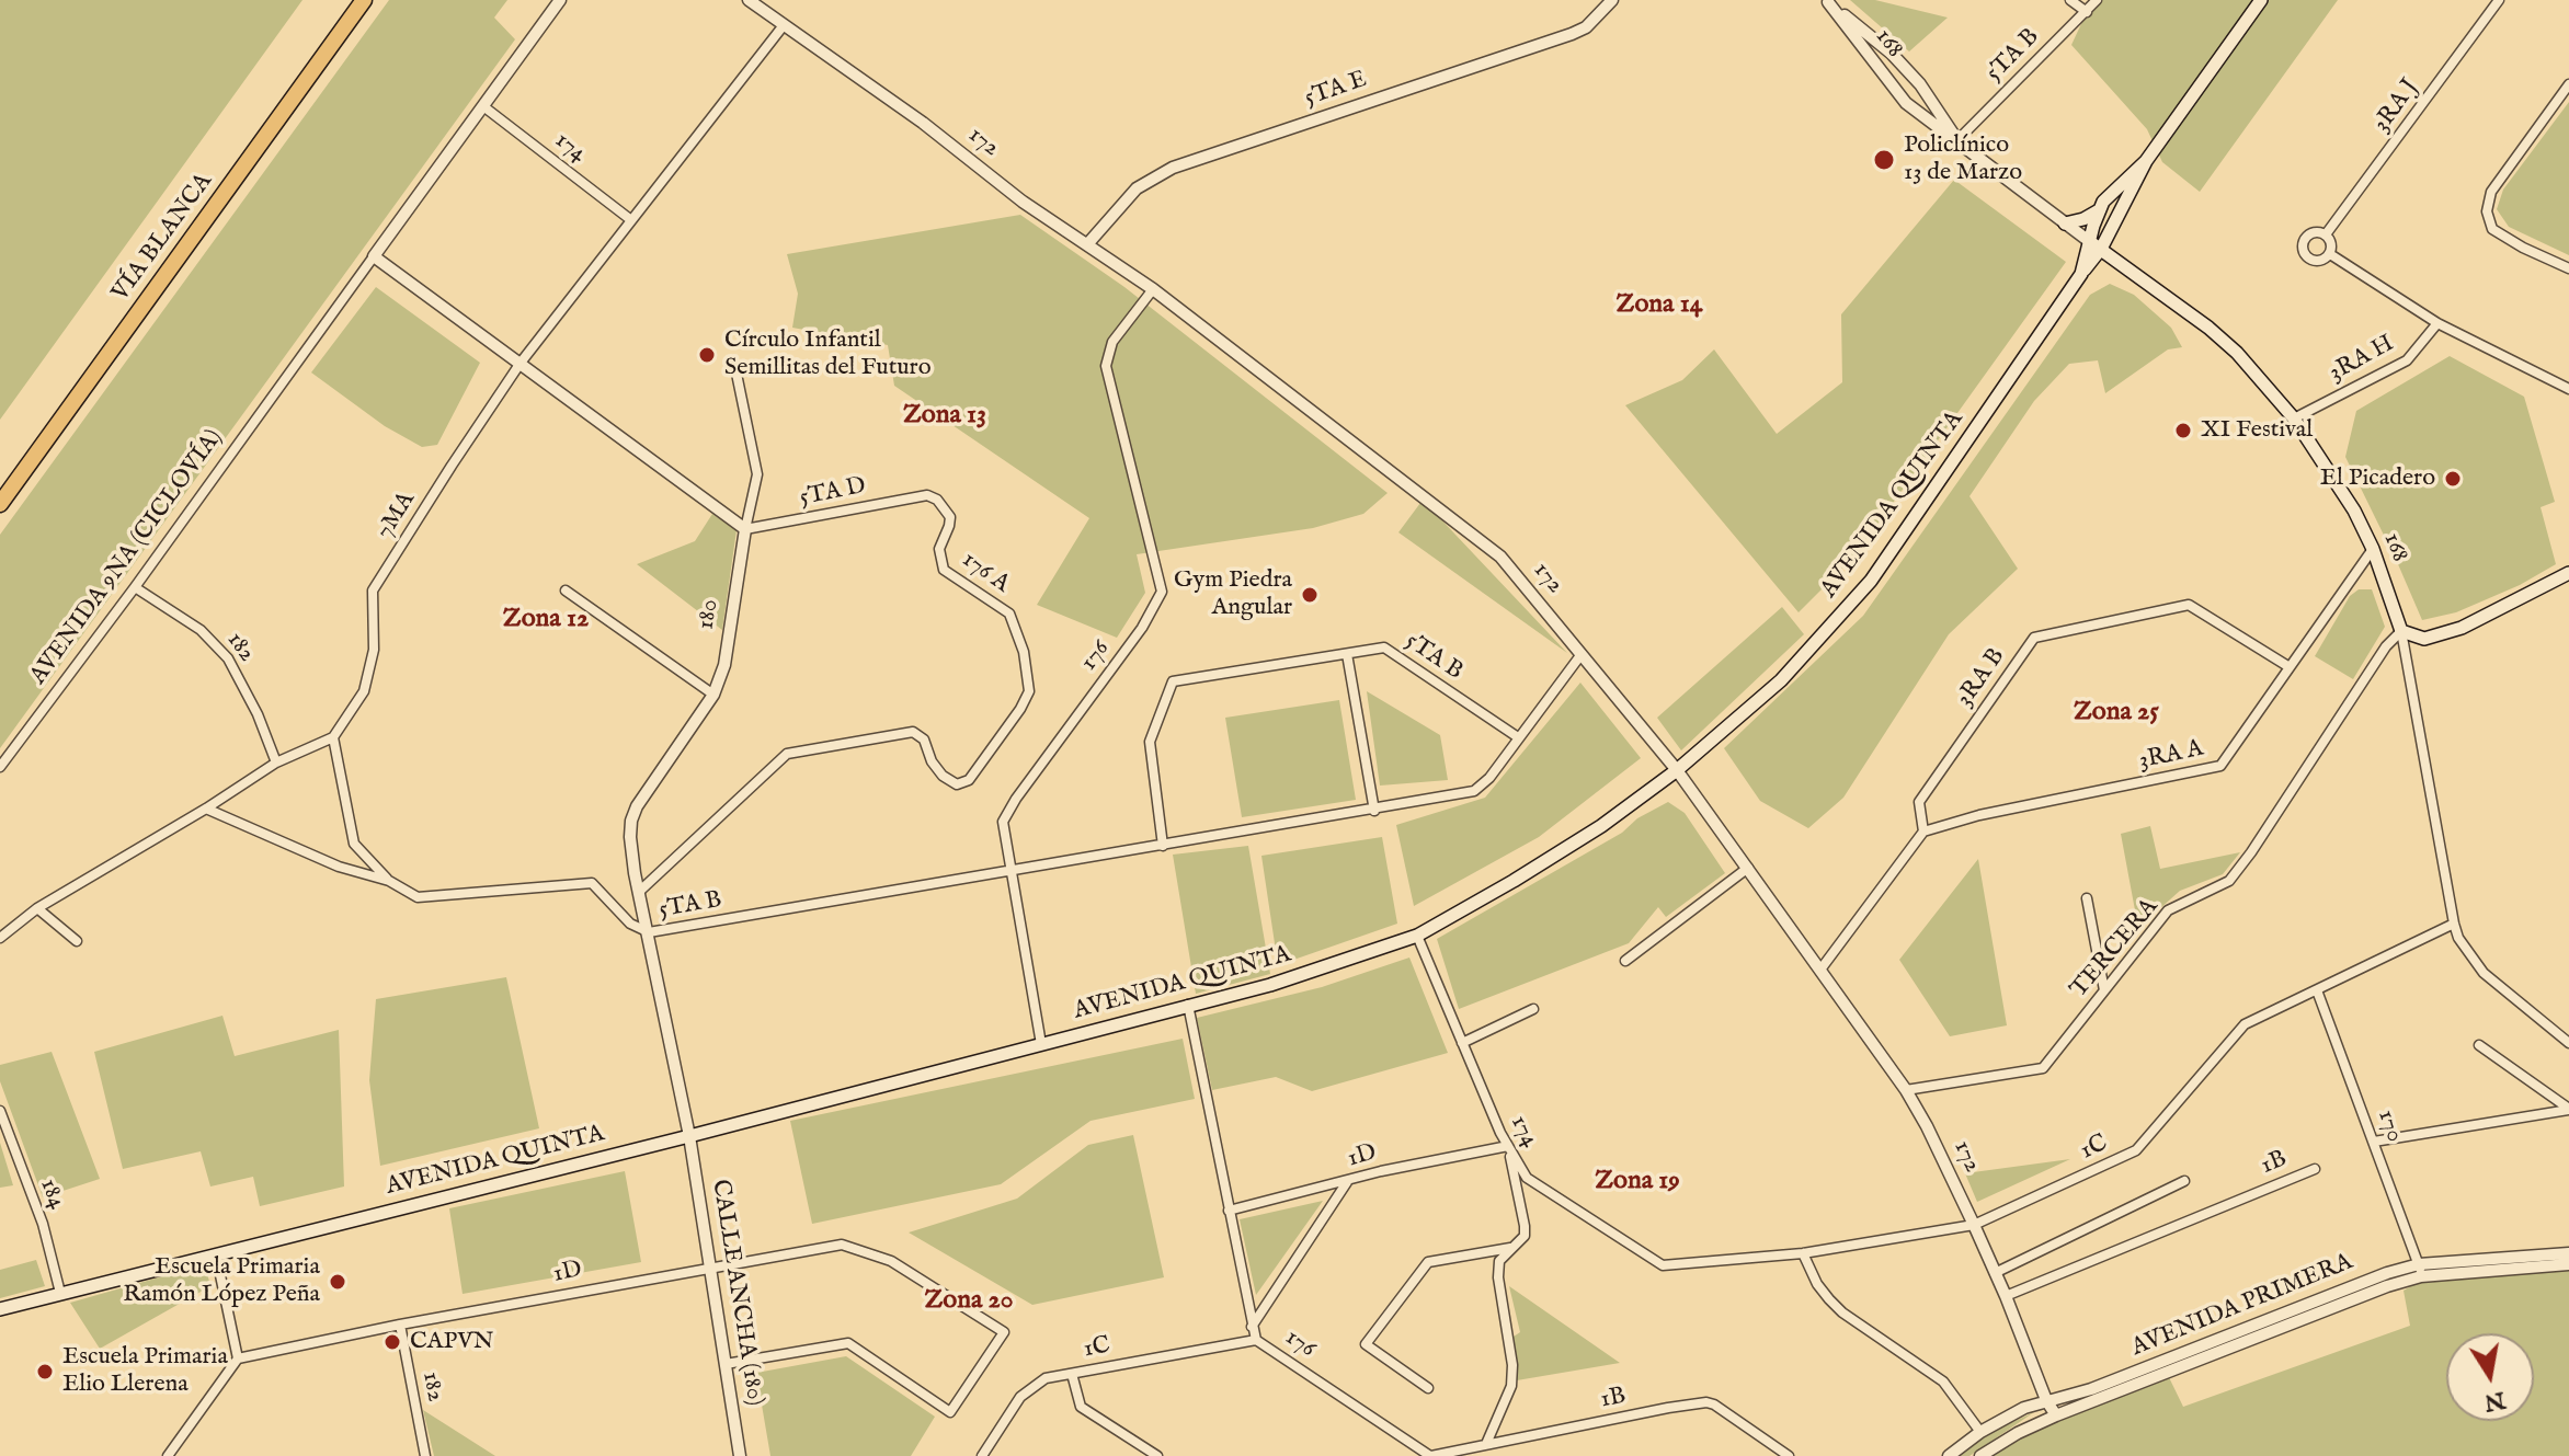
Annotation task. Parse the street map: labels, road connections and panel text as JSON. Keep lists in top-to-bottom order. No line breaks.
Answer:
{"streets":{"highway":["VÍA BLANCA"],"main road":["168","AVENIDA QUINTA"],"street":["5TA B","5TA E","3RA J","172","174","3RA H","5TA D","7MA","AVENIDA 9NA (CICLOVÍA)","176 A","180","182","176","3RA B","3RA A","TERCERA","170","1C","1D","1B","184","CALLE ANCHA (180)","AVENIDA PRIMERA"]},"crossings":[["168","5TA B"],["168","3RA H"],["168","AVENIDA QUINTA"],["168","3RA A"],["168","TERCERA"],["168","1C"],["5TA B","172"],["5TA B","180"],["5TA B","176"],["5TA E","172"],["172","AVENIDA QUINTA"],["172","7MA"],["172","176"],["172","TERCERA"],["172","1C"],["172","1B"],["172","AVENIDA PRIMERA"],["174","AVENIDA QUINTA"],["174","7MA"],["174","1C"],["174","1D"],["5TA D","176 A"],["5TA D","180"],["AVENIDA QUINTA","180"],["AVENIDA QUINTA","176"],["AVENIDA QUINTA","184"],["AVENIDA QUINTA","CALLE ANCHA (180)"],["AVENIDA 9NA (CICLOVÍA)","182"],["176 A","180"],["180","CALLE ANCHA (180)"],["182","1D"],["176","1C"],["176","1D"],["176","1B"],["3RA B","3RA A"],["170","1C"],["170","AVENIDA PRIMERA"],["1D","CALLE ANCHA (180)"]],"districts":["Zona 14","Zona 13","Zona 12","Zona 25","Zona 19","Zona 20"],"places":["Policlínico 13 de Marzo","Círculo Infantil Semillitas del Futuro","XI Festival","El Picadero","Gym Piedra Angular","Escuela Primaria Ramón López Peña","CAPVN","Escuela Primaria Elio Llerena"],"north":"bottom"}
